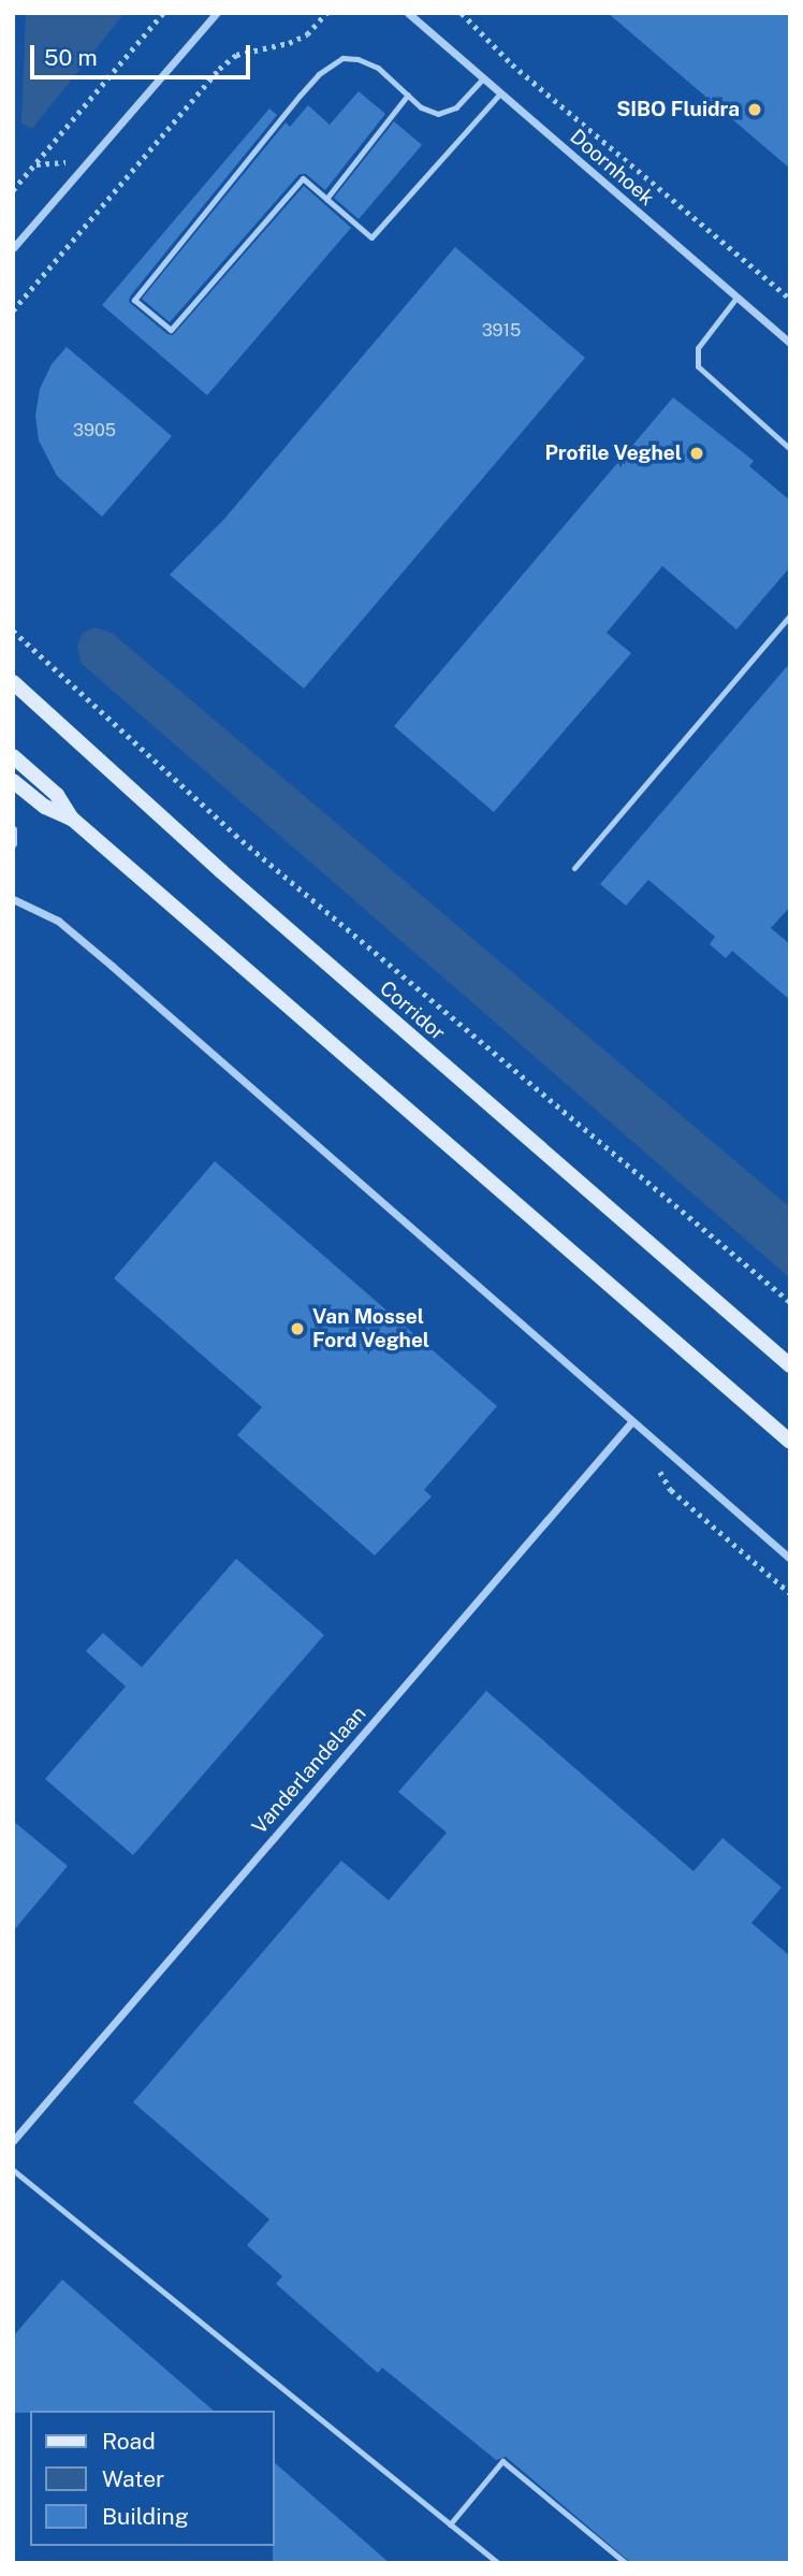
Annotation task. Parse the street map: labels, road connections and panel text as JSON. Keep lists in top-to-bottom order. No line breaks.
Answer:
{"streets":{"main road":["Corridor"],"street":["Doornhoek","Vanderlandelaan"]},"places":["SIBO Fluidra","Profile Veghel","Van Mossel Ford Veghel"],"house_numbers":["3915","3905"],"legend":["Road","Water","Building"],"scale_bar":"50 m"}
